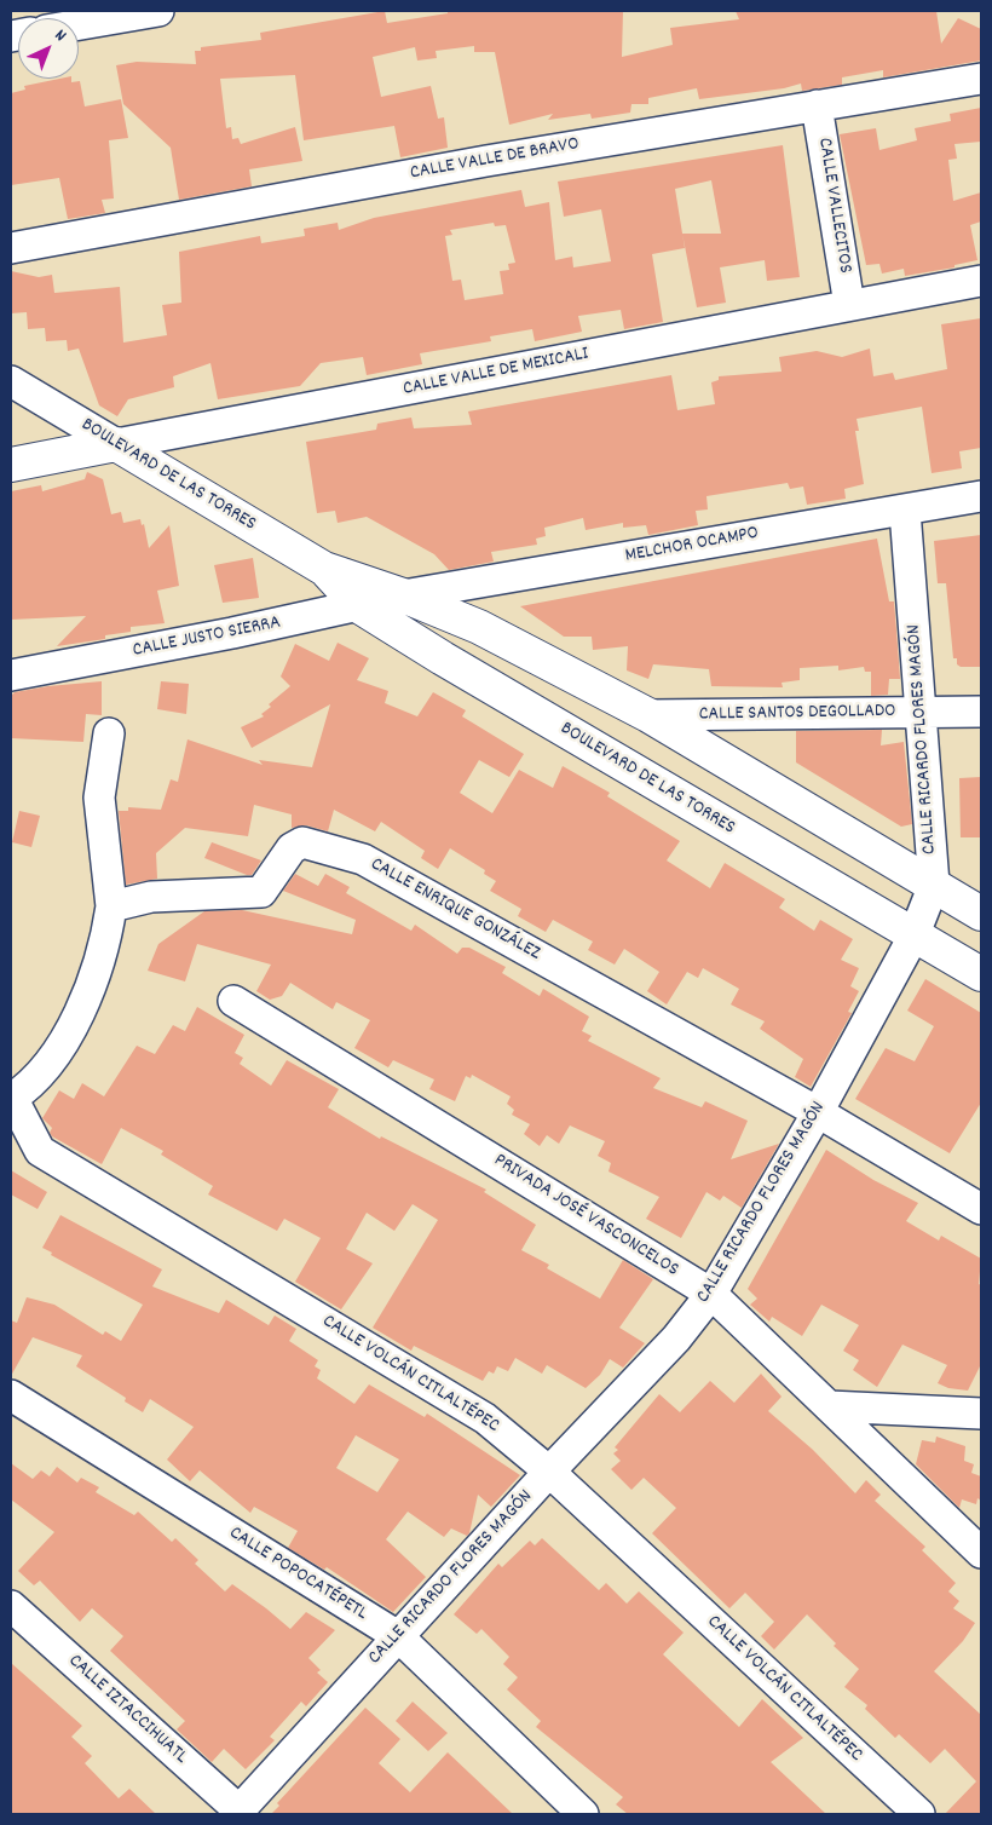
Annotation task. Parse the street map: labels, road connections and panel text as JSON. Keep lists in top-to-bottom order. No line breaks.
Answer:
{"streets":{"street":["CALLE VALLE DE BRAVO","CALLE VALLECITOS","CALLE VALLE DE MEXICALI","BOULEVARD DE LAS TORRES","MELCHOR OCAMPO","CALLE JUSTO SIERRA","CALLE SANTOS DEGOLLADO","CALLE RICARDO FLORES MAGÓN","CALLE ENRIQUE GONZÁLEZ","PRIVADA JOSÉ VASCONCELOS","CALLE VOLCÁN CITLALTÉPEC","CALLE POPOCATÉPETL","CALLE IZTACCIHUATL"]},"crossings":[["CALLE VALLE DE BRAVO","CALLE VALLECITOS"],["CALLE VALLECITOS","CALLE VALLE DE MEXICALI"],["CALLE VALLE DE MEXICALI","BOULEVARD DE LAS TORRES"],["BOULEVARD DE LAS TORRES","MELCHOR OCAMPO"],["BOULEVARD DE LAS TORRES","CALLE JUSTO SIERRA"],["BOULEVARD DE LAS TORRES","CALLE SANTOS DEGOLLADO"],["BOULEVARD DE LAS TORRES","CALLE RICARDO FLORES MAGÓN"],["MELCHOR OCAMPO","CALLE JUSTO SIERRA"],["MELCHOR OCAMPO","CALLE RICARDO FLORES MAGÓN"],["CALLE SANTOS DEGOLLADO","CALLE RICARDO FLORES MAGÓN"],["CALLE RICARDO FLORES MAGÓN","CALLE ENRIQUE GONZÁLEZ"],["CALLE RICARDO FLORES MAGÓN","PRIVADA JOSÉ VASCONCELOS"],["CALLE RICARDO FLORES MAGÓN","CALLE VOLCÁN CITLALTÉPEC"],["CALLE RICARDO FLORES MAGÓN","CALLE POPOCATÉPETL"],["CALLE RICARDO FLORES MAGÓN","CALLE IZTACCIHUATL"]],"north":"top right"}
